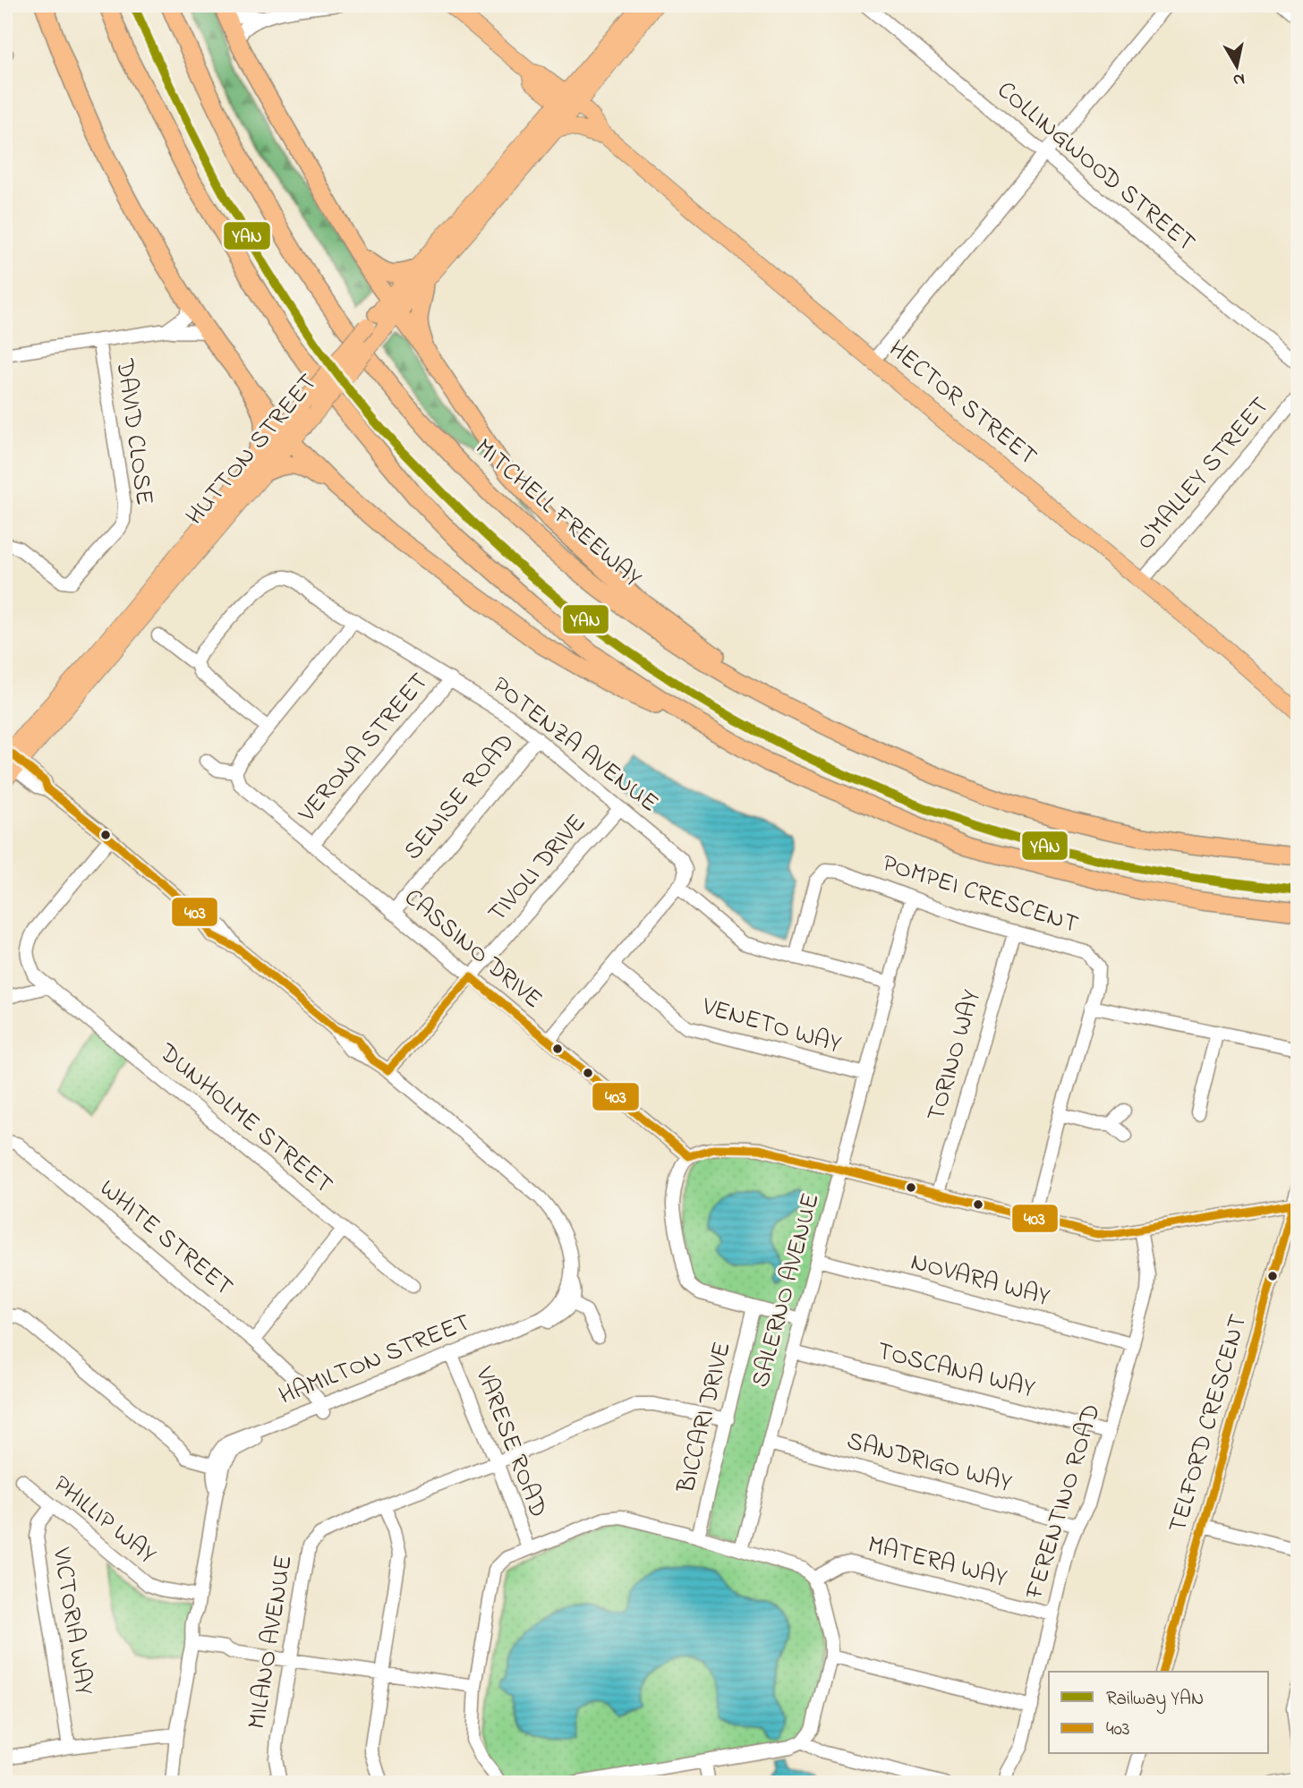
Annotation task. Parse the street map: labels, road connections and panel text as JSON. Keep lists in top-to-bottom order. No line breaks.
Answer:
{"streets":{"highway":["MITCHELL FREEWAY"],"main road":["HECTOR STREET","HUTTON STREET"],"street":["COLLINGWOOD STREET","DAVID CLOSE","O'MALLEY STREET","POTENZA AVENUE","VERONA STREET","SENISE ROAD","TIVOLI DRIVE","POMPEI CRESCENT","CASSINO DRIVE","VENETO WAY","TORINO WAY","DUNHOLME STREET","WHITE STREET","NOVARA WAY","SALERNO AVENUE","HAMILTON STREET","TOSCANA WAY","BICCARI DRIVE","TELFORD CRESCENT","VARESE ROAD","SANDRIGO WAY","FERENTINO ROAD","PHILLIP WAY","MATERA WAY","VICTORIA WAY","MILANO AVENUE"]},"crossings":[["HECTOR STREET","HUTTON STREET"],["HECTOR STREET","O'MALLEY STREET"],["HUTTON STREET","HAMILTON STREET"],["POTENZA AVENUE","VERONA STREET"],["POTENZA AVENUE","SENISE ROAD"],["POTENZA AVENUE","TIVOLI DRIVE"],["VERONA STREET","CASSINO DRIVE"],["SENISE ROAD","CASSINO DRIVE"],["TIVOLI DRIVE","CASSINO DRIVE"],["TIVOLI DRIVE","HAMILTON STREET"],["POMPEI CRESCENT","TORINO WAY"],["POMPEI CRESCENT","SALERNO AVENUE"],["VENETO WAY","SALERNO AVENUE"],["DUNHOLME STREET","HAMILTON STREET"],["WHITE STREET","HAMILTON STREET"],["NOVARA WAY","SALERNO AVENUE"],["NOVARA WAY","FERENTINO ROAD"],["SALERNO AVENUE","TOSCANA WAY"],["SALERNO AVENUE","SANDRIGO WAY"],["HAMILTON STREET","VARESE ROAD"],["TOSCANA WAY","FERENTINO ROAD"],["BICCARI DRIVE","MILANO AVENUE"],["VARESE ROAD","MILANO AVENUE"],["SANDRIGO WAY","FERENTINO ROAD"],["FERENTINO ROAD","MATERA WAY"],["PHILLIP WAY","VICTORIA WAY"]],"lines":["rail line YAN","transit line 403"],"legend":["Railway YAN","403"],"north":"bottom"}
